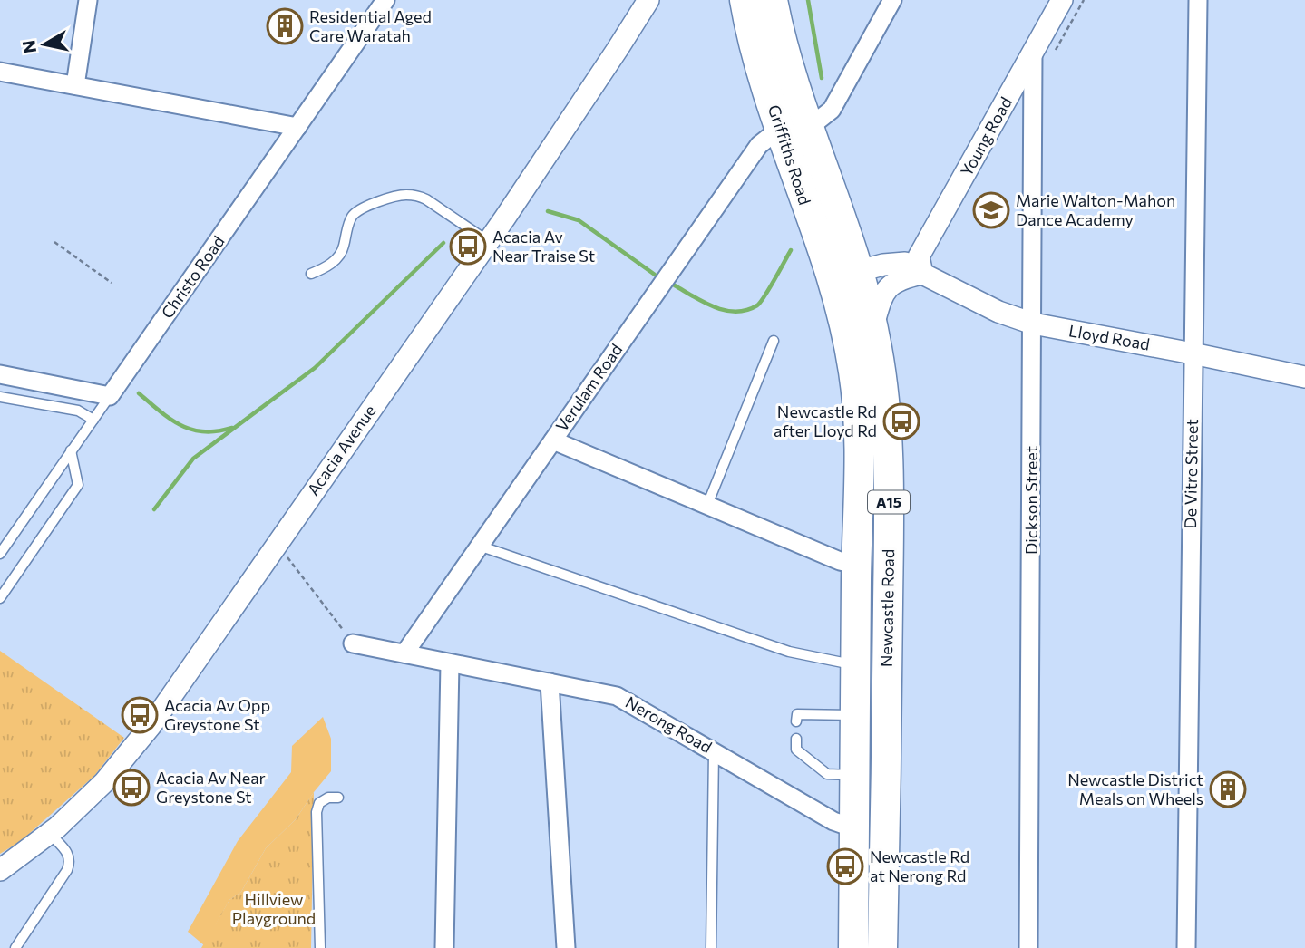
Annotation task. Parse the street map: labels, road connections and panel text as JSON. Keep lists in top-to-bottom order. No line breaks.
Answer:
{"streets":{"highway":["Griffiths Road","A15","Newcastle Road"],"street":["Young Road","Christo Road","Lloyd Road","Verulam Road","Acacia Avenue","De Vitre Street","Dickson Street","Nerong Road"]},"crossings":[["Young Road","Lloyd Road"],["Young Road","Dickson Street"],["Griffiths Road","Lloyd Road"],["Griffiths Road","Verulam Road"],["Griffiths Road","Newcastle Road"],["Lloyd Road","De Vitre Street"],["Lloyd Road","Dickson Street"],["Lloyd Road","Newcastle Road"],["Verulam Road","Nerong Road"],["Newcastle Road","Nerong Road"]],"parks":["Hillview Playground"],"places":{"building":["Residential Aged Care Waratah","Newcastle District Meals on Wheels"],"school or university":["Marie Walton-Mahon Dance Academy"],"bus stop":["Acacia Av Near Traise St","Newcastle Rd after Lloyd Rd","Acacia Av Opp Greystone St","Acacia Av Near Greystone St","Newcastle Rd at Nerong Rd"]},"north":"left"}
